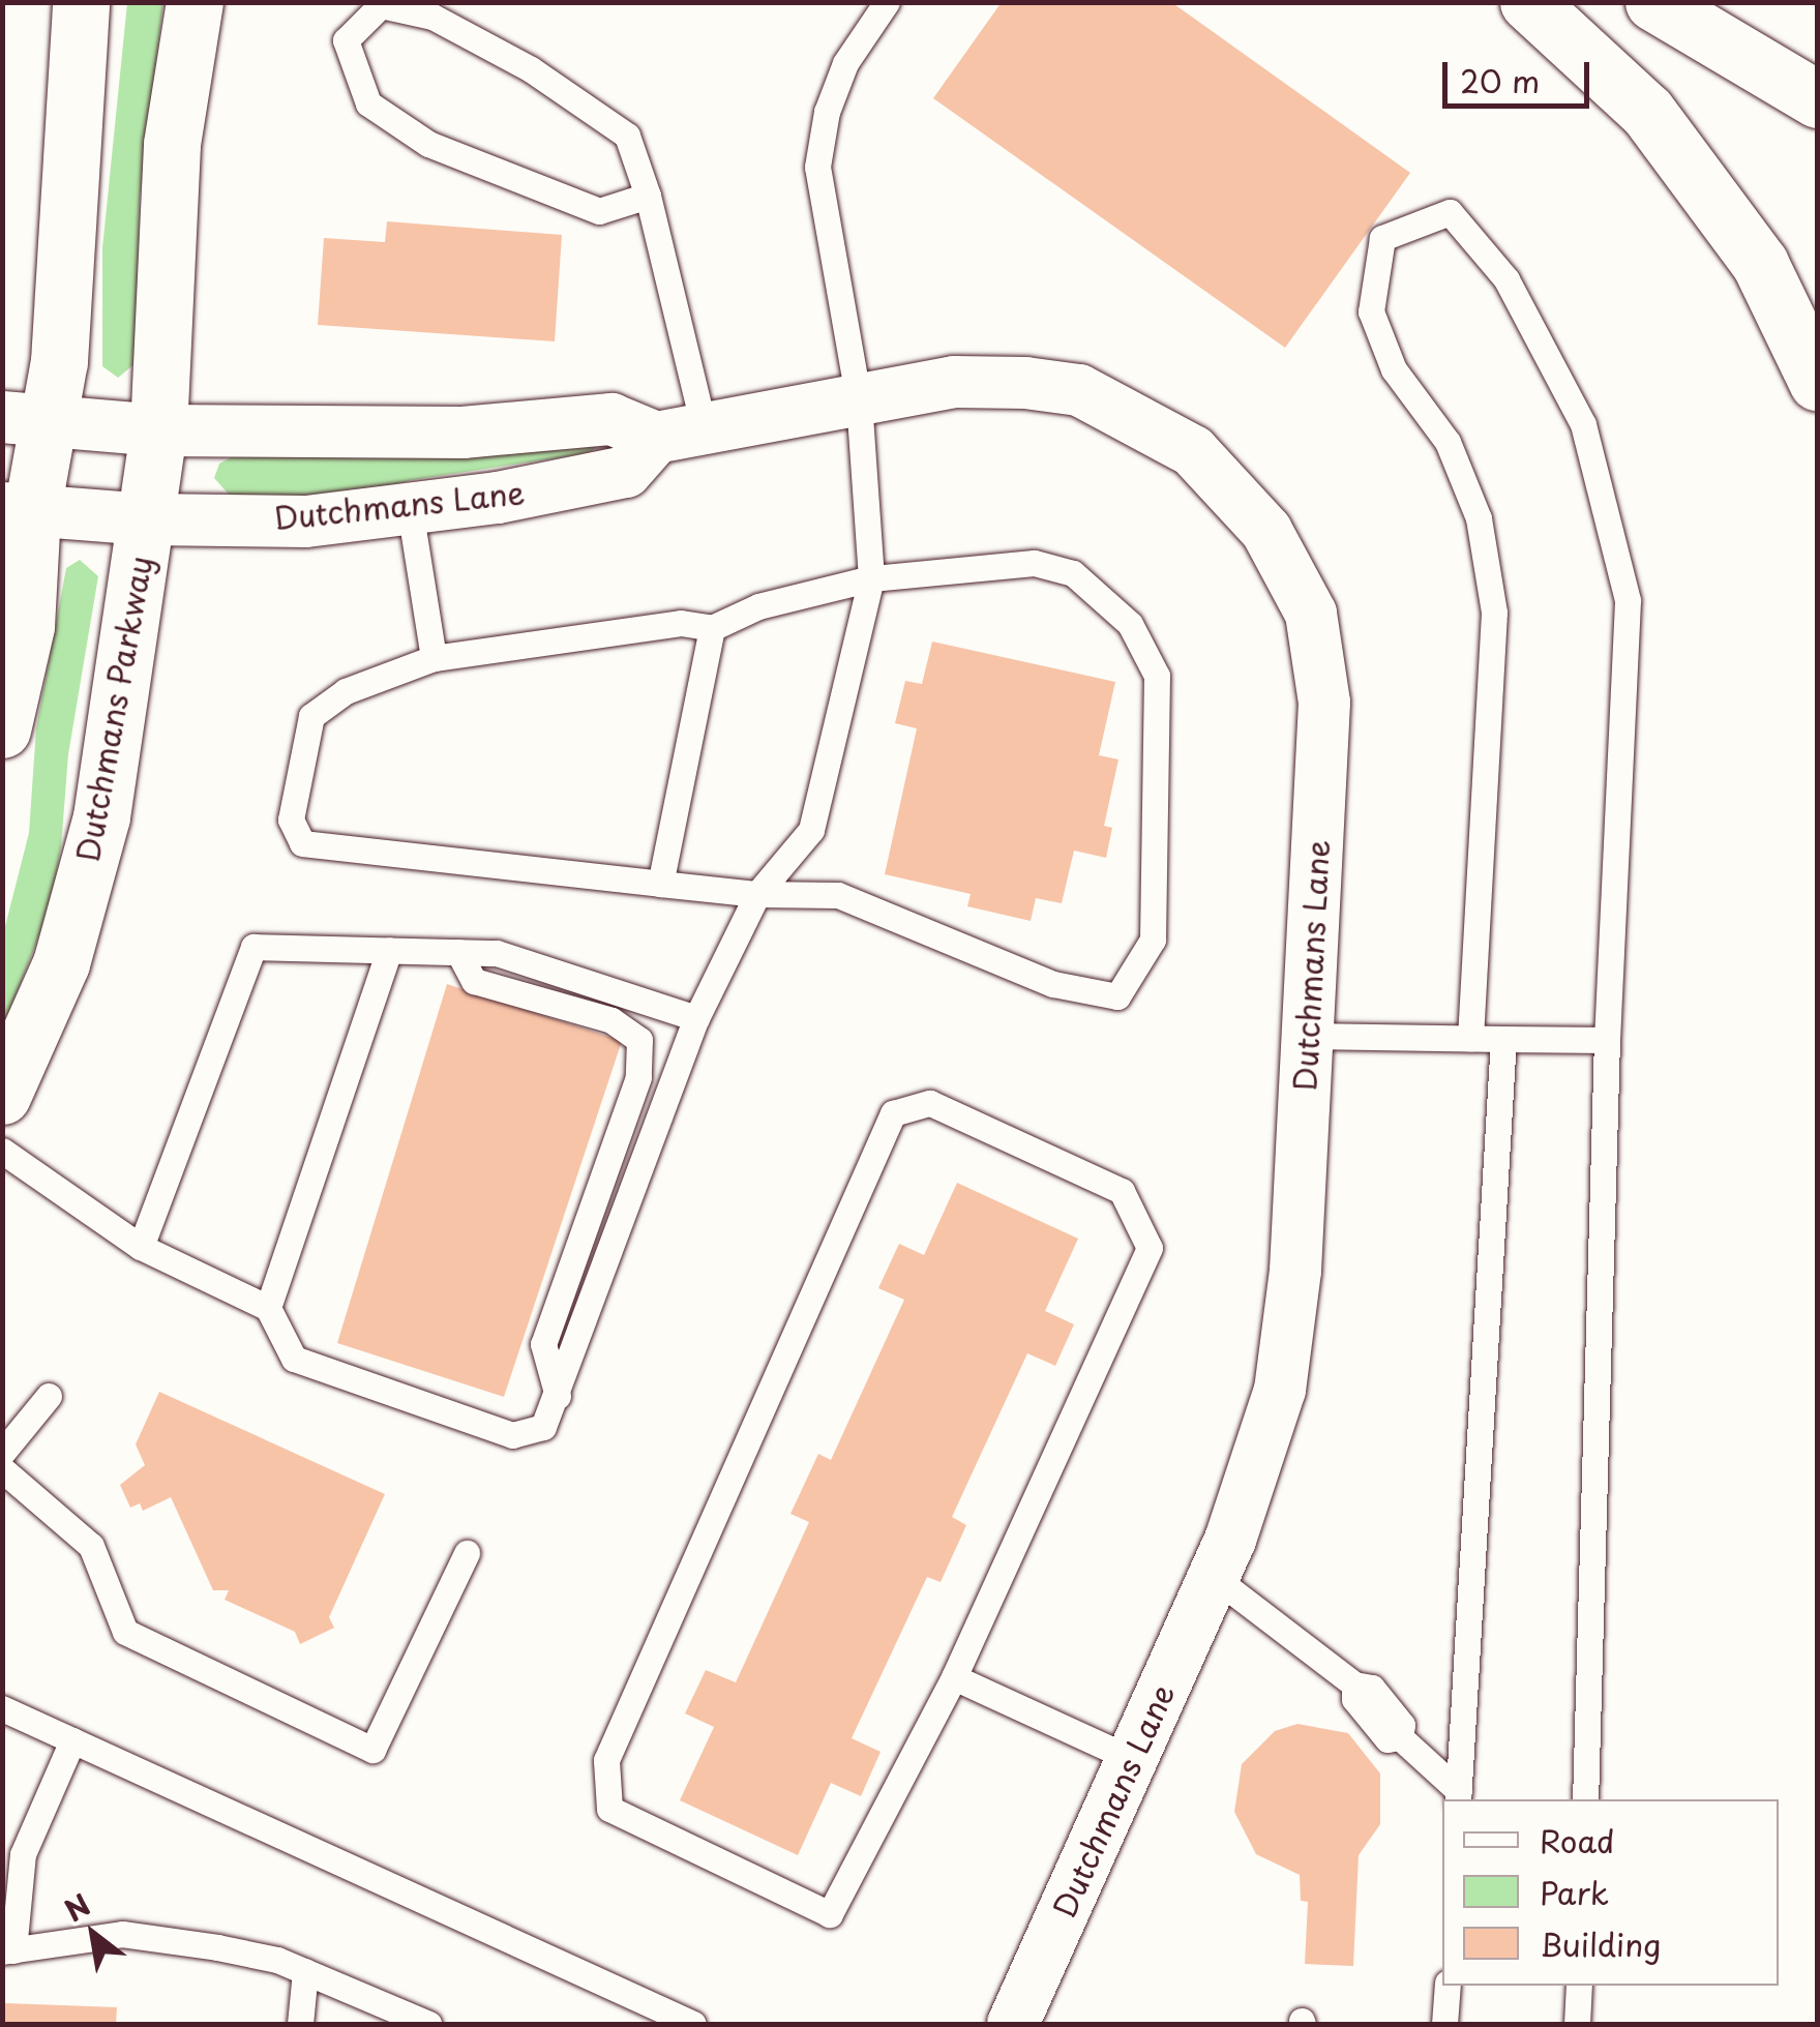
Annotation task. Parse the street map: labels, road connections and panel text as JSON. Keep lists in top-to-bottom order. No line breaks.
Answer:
{"streets":{"main road":["Dutchmans Parkway"],"street":["Dutchmans Lane"]},"crossings":[["Dutchmans Lane","Dutchmans Parkway"]],"legend":["Road","Park","Building"],"scale_bar":"20 m","north":"top left"}
